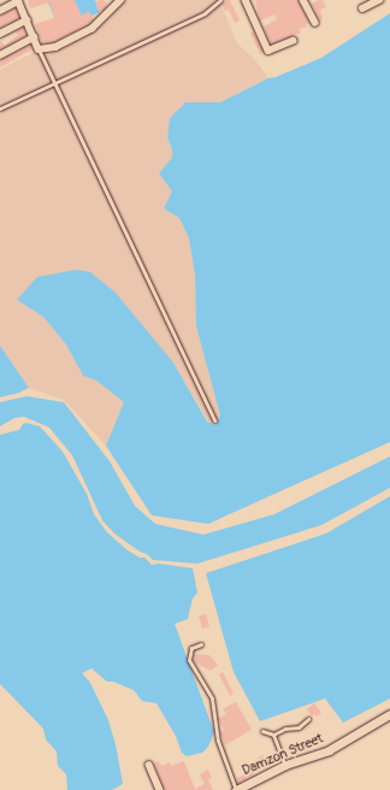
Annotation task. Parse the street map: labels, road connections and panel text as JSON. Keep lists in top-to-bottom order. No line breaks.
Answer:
{"streets":{"street":["Damzon Street"]}}
